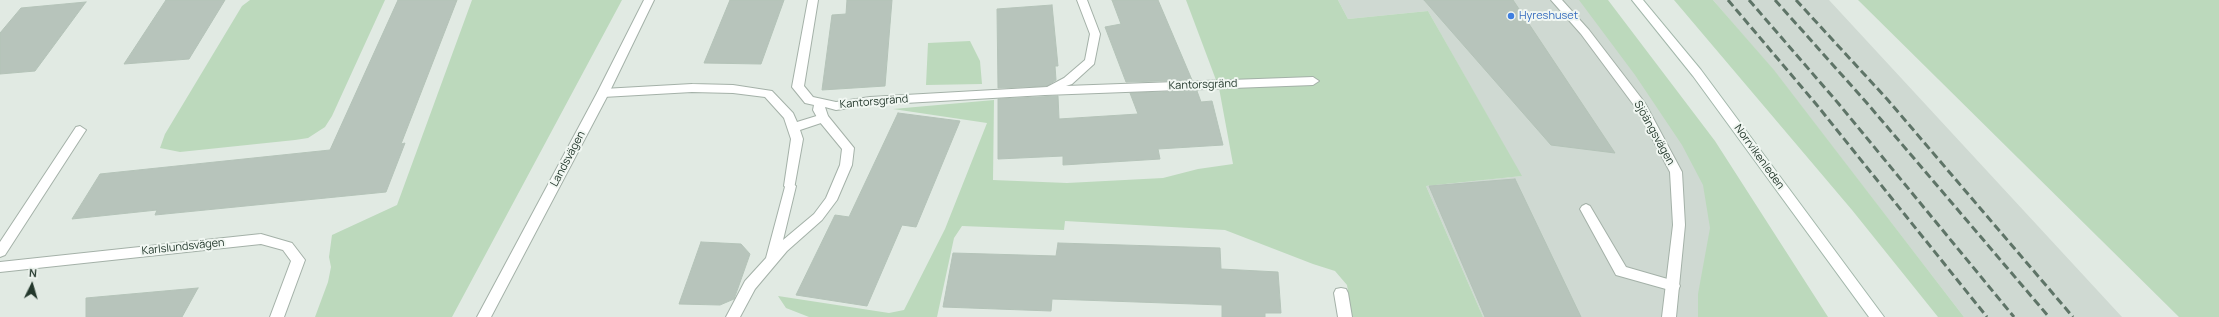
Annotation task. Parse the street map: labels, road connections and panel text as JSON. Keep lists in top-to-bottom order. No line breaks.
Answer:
{"streets":{"street":["Kantorsgränd","Sjöängsvägen","Norrvikenleden","Landsvägen","Karlslundsvägen"]},"places":["Hyreshuset"],"north":"top"}
